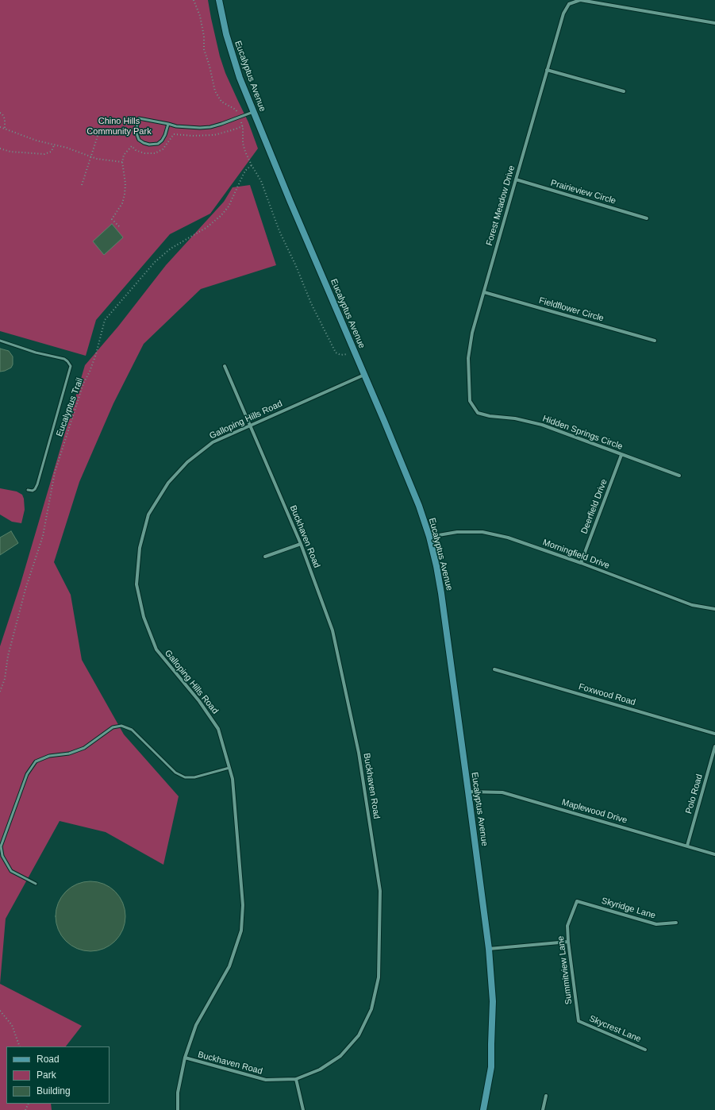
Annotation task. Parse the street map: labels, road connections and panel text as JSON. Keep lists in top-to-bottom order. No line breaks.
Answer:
{"streets":{"street":["Eucalyptus Avenue","Prairieview Circle","Forest Meadow Drive","Fieldflower Circle","Galloping Hills Road","Hidden Springs Circle","Deerfield Drive","Buckhaven Road","Morningfield Drive","Foxwood Road","Polo Road","Maplewood Drive","Skyridge Lane","Summitview Lane","Skycrest Lane"],"path":["Eucalyptus Trail"]},"crossings":[["Eucalyptus Avenue","Galloping Hills Road"],["Eucalyptus Avenue","Morningfield Drive"],["Eucalyptus Avenue","Maplewood Drive"],["Prairieview Circle","Forest Meadow Drive"],["Forest Meadow Drive","Fieldflower Circle"],["Forest Meadow Drive","Hidden Springs Circle"],["Galloping Hills Road","Buckhaven Road"],["Hidden Springs Circle","Deerfield Drive"],["Deerfield Drive","Morningfield Drive"],["Polo Road","Maplewood Drive"],["Skyridge Lane","Summitview Lane"],["Summitview Lane","Skycrest Lane"]],"parks":["Chino Hills Community Park"],"legend":["Road","Park","Building"]}
